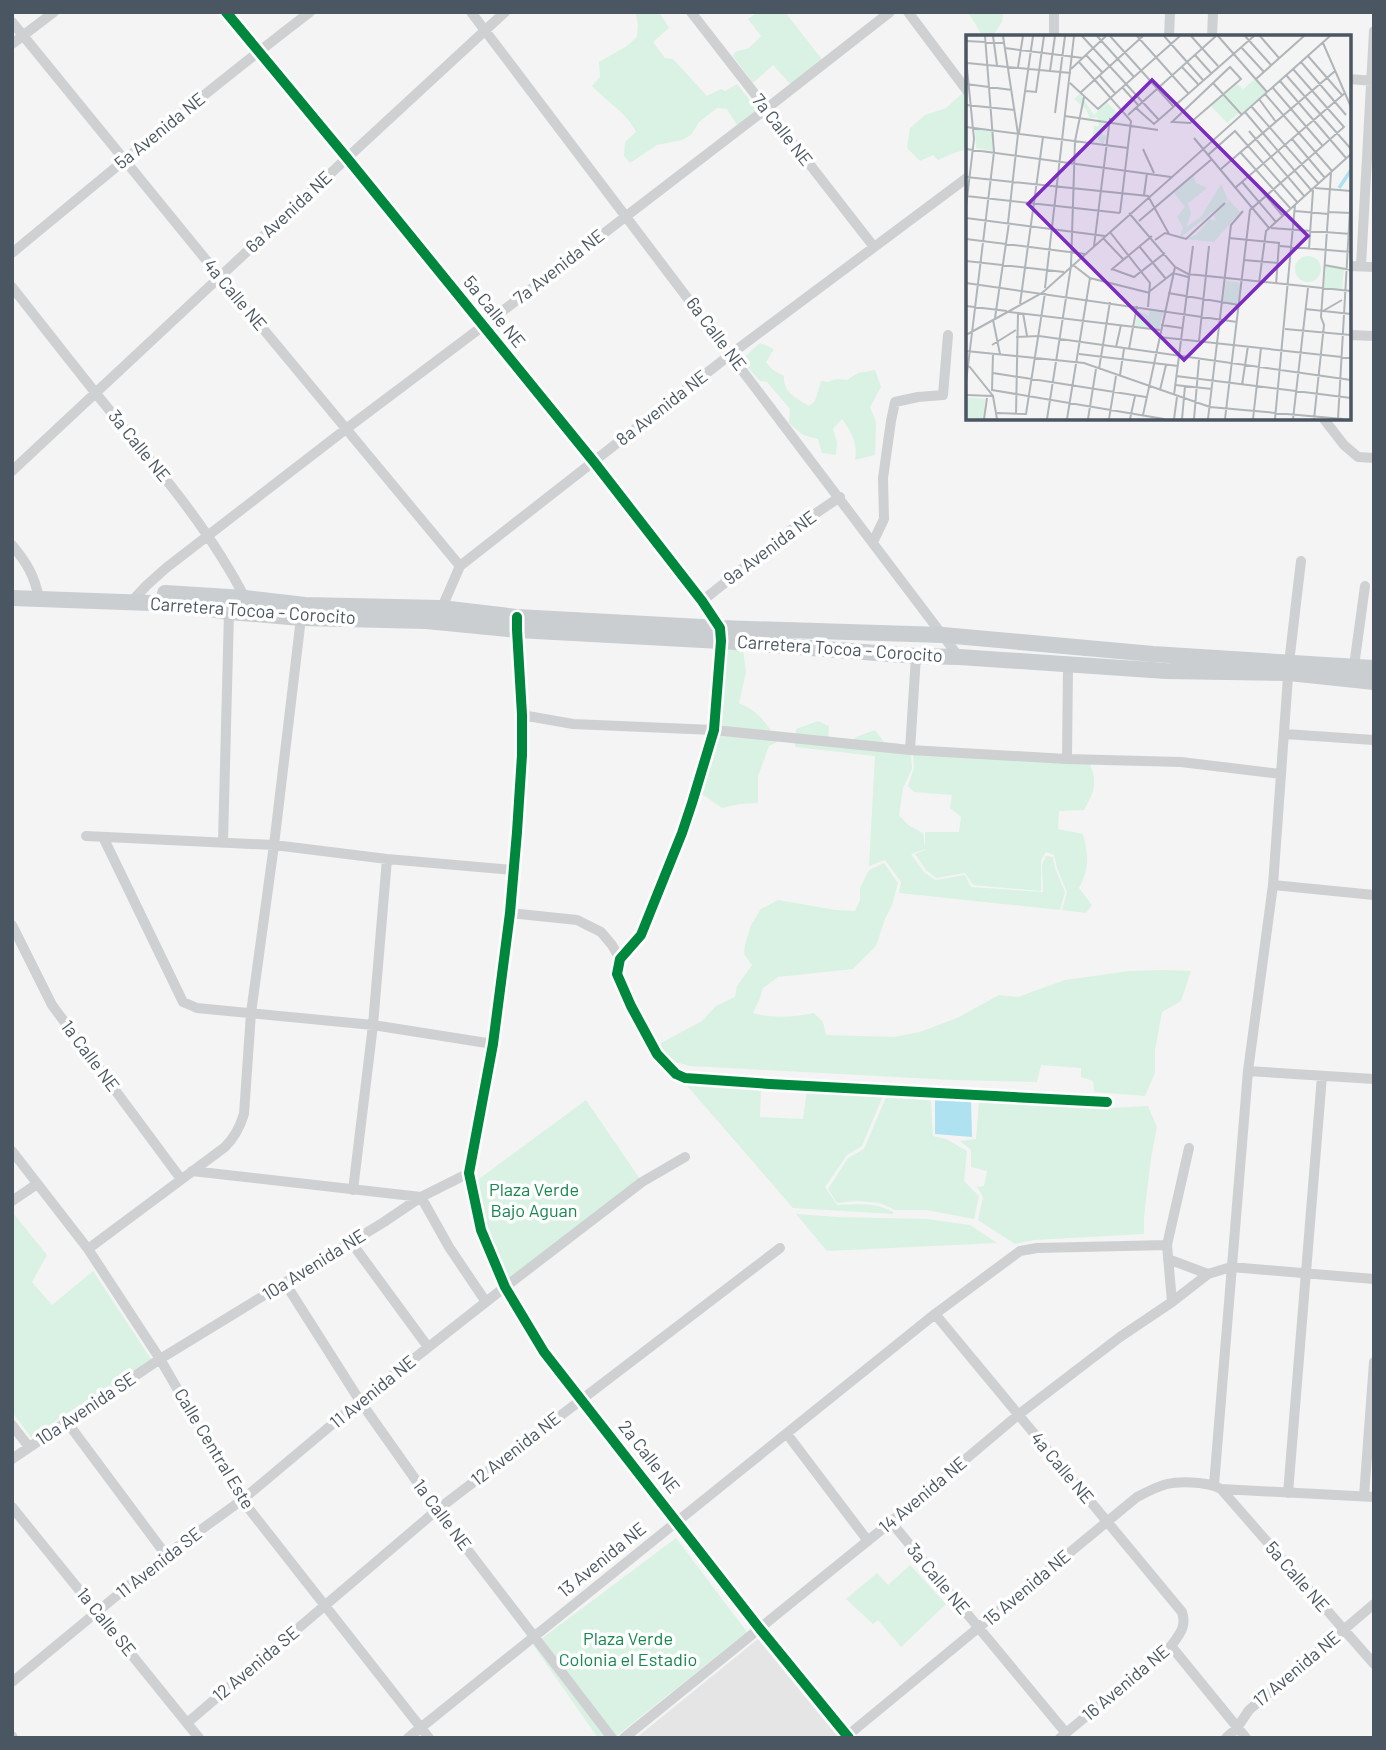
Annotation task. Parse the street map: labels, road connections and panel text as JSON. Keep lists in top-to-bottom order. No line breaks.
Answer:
{"streets":{"main road":["Carretera Tocoa - Corocito"],"street":["7a Calle NE","5a Avenida NE","6a Avenida NE","7a Avenida NE","4a Calle NE","5a Calle NE","6a Calle NE","8a Avenida NE","3a Calle NE","9a Avenida NE","1a Calle NE","10a Avenida NE","11 Avenida NE","10a Avenida SE","Calle Central Este","12 Avenida NE","2a Calle NE","14 Avenida NE","13 Avenida NE","11 Avenida SE","15 Avenida NE","1a Calle SE","12 Avenida SE","17 Avenida NE","16 Avenida NE"]},"crossings":[["7a Calle NE","7a Avenida NE"],["7a Calle NE","8a Avenida NE"],["5a Avenida NE","4a Calle NE"],["5a Avenida NE","5a Calle NE"],["6a Avenida NE","4a Calle NE"],["6a Avenida NE","5a Calle NE"],["6a Avenida NE","6a Calle NE"],["6a Avenida NE","3a Calle NE"],["7a Avenida NE","4a Calle NE"],["7a Avenida NE","5a Calle NE"],["7a Avenida NE","6a Calle NE"],["7a Avenida NE","3a Calle NE"],["7a Avenida NE","Carretera Tocoa - Corocito"],["4a Calle NE","8a Avenida NE"],["4a Calle NE","14 Avenida NE"],["4a Calle NE","13 Avenida NE"],["4a Calle NE","15 Avenida NE"],["4a Calle NE","16 Avenida NE"],["5a Calle NE","8a Avenida NE"],["5a Calle NE","9a Avenida NE"],["5a Calle NE","Carretera Tocoa - Corocito"],["5a Calle NE","15 Avenida NE"],["5a Calle NE","17 Avenida NE"],["6a Calle NE","8a Avenida NE"],["6a Calle NE","9a Avenida NE"],["6a Calle NE","Carretera Tocoa - Corocito"],["3a Calle NE","Carretera Tocoa - Corocito"],["3a Calle NE","14 Avenida NE"],["3a Calle NE","15 Avenida NE"],["3a Calle NE","16 Avenida NE"],["1a Calle NE","10a Avenida NE"],["1a Calle NE","11 Avenida NE"],["1a Calle NE","12 Avenida NE"],["1a Calle NE","13 Avenida NE"],["10a Avenida NE","10a Avenida SE"],["10a Avenida NE","Calle Central Este"],["10a Avenida NE","2a Calle NE"],["11 Avenida NE","Calle Central Este"],["11 Avenida NE","2a Calle NE"],["11 Avenida NE","11 Avenida SE"],["10a Avenida SE","Calle Central Este"],["Calle Central Este","12 Avenida NE"],["Calle Central Este","13 Avenida NE"],["Calle Central Este","11 Avenida SE"],["Calle Central Este","12 Avenida SE"],["12 Avenida NE","2a Calle NE"],["12 Avenida NE","12 Avenida SE"],["2a Calle NE","14 Avenida NE"],["2a Calle NE","13 Avenida NE"],["2a Calle NE","15 Avenida NE"],["11 Avenida SE","1a Calle SE"],["1a Calle SE","12 Avenida SE"]],"parks":["Plaza Verde Bajo Aguan","Plaza Verde Colonia el Estadio"]}
